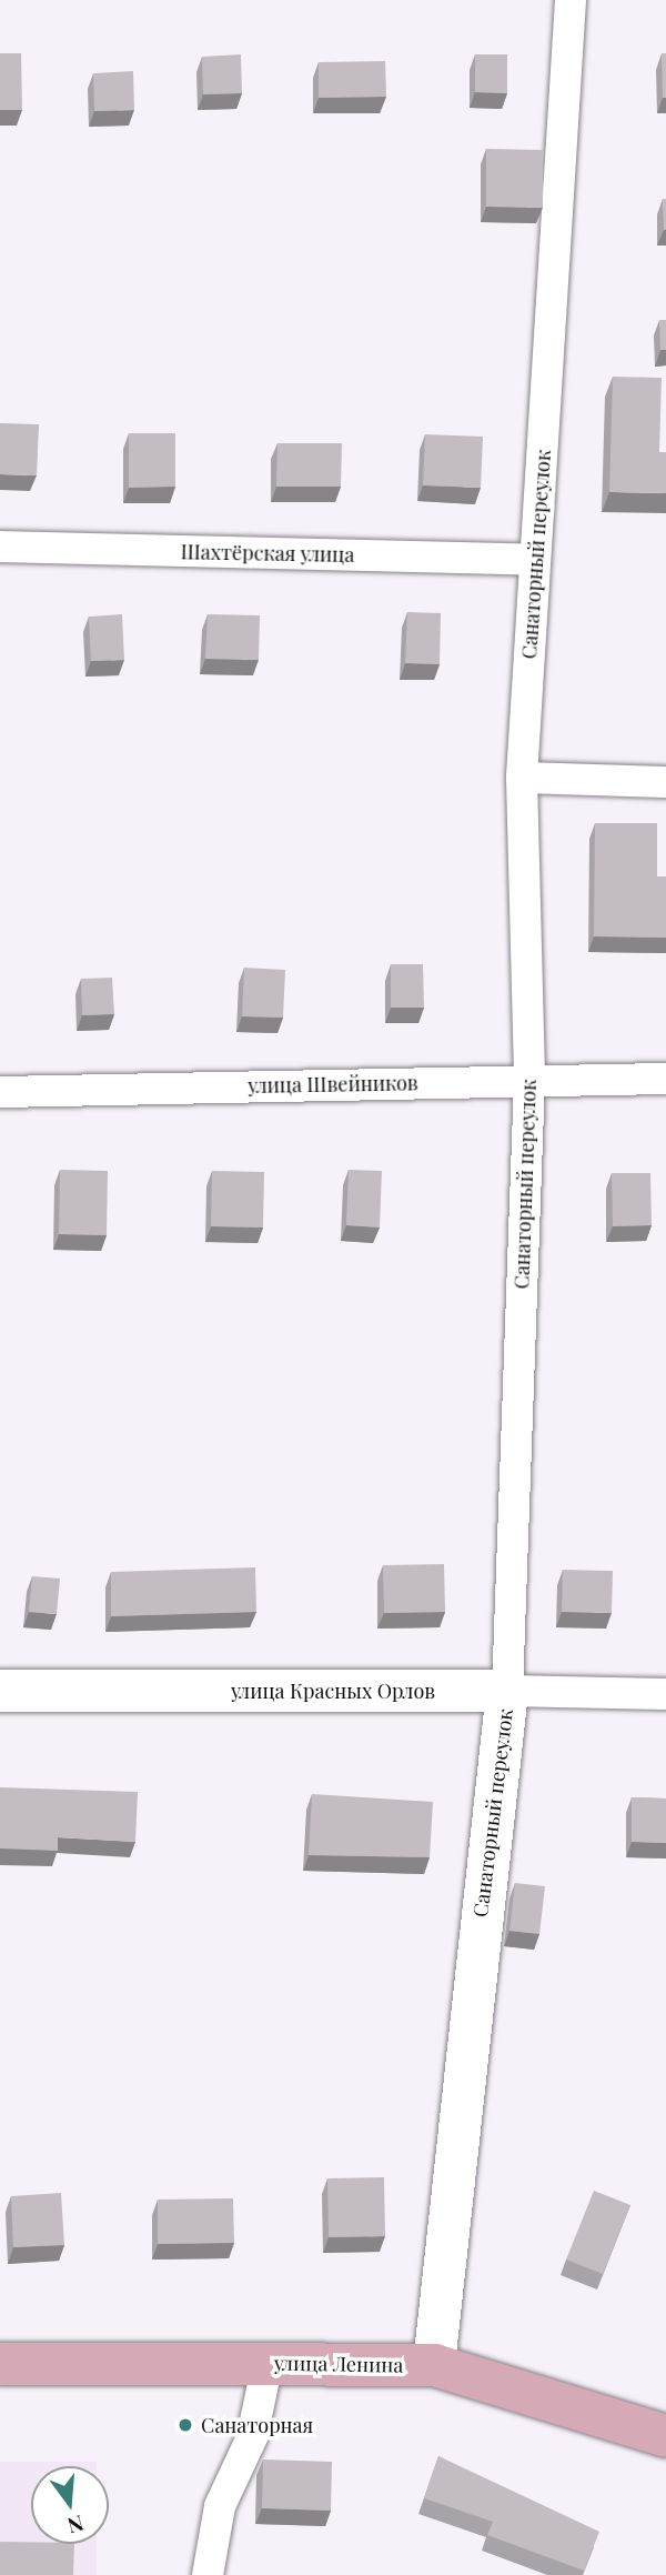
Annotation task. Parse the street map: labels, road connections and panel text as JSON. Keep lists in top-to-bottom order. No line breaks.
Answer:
{"streets":{"main road":["улица Ленина"],"street":["Шахтёрская улица","Санаторный переулок","улица Швейников","улица Красных Орлов"]},"crossings":[["Шахтёрская улица","Санаторный переулок"],["Санаторный переулок","улица Швейников"],["Санаторный переулок","улица Красных Орлов"],["Санаторный переулок","улица Ленина"]],"places":["Санаторная"],"north":"bottom"}
